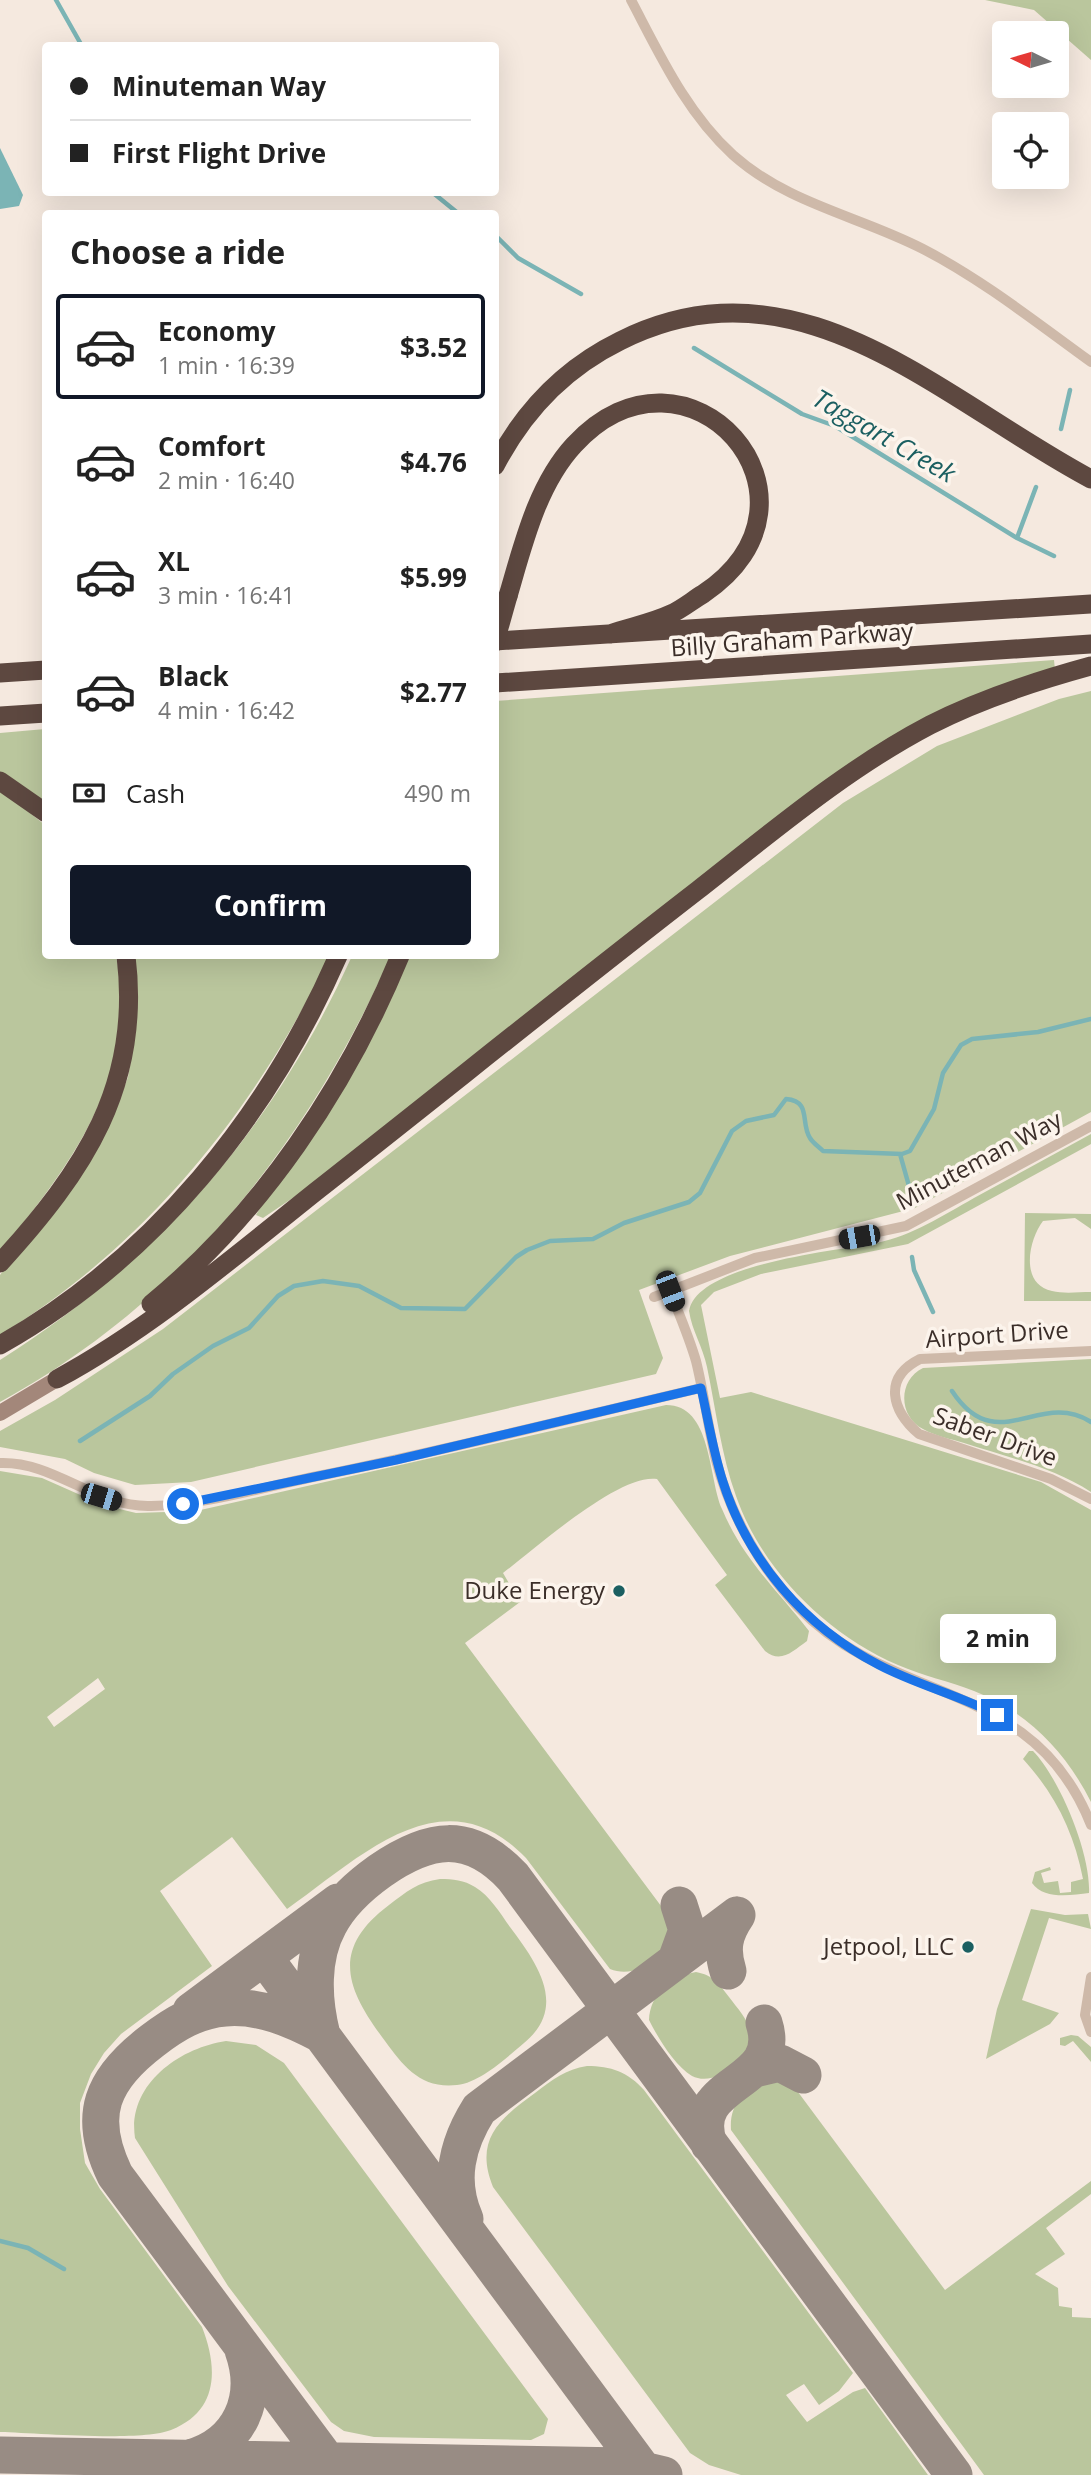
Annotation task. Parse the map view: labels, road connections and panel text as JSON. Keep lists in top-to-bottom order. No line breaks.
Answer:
{"streets":{"highway":["Billy Graham Parkway"],"street":["Minuteman Way","Airport Drive","Saber Drive"]},"crossings":[["Airport Drive","Saber Drive"]],"water":["Taggart Creek"],"places":["Duke Energy","Jetpool, LLC"],"north":"left","page":{"banner":["Minuteman Way","First Flight Drive"],"heading":"Choose a ride","list":[{"name":"Economy","note":"1 min · 16:39","value":"$3.52"},{"name":"Comfort","note":"2 min · 16:40","value":"$4.76"},{"name":"XL","note":"3 min · 16:41","value":"$5.99"},{"name":"Black","note":"4 min · 16:42","value":"$2.77"}],"pay":["Cash","490 m"],"buttons":"Confirm","bubble":"2 min"}}
